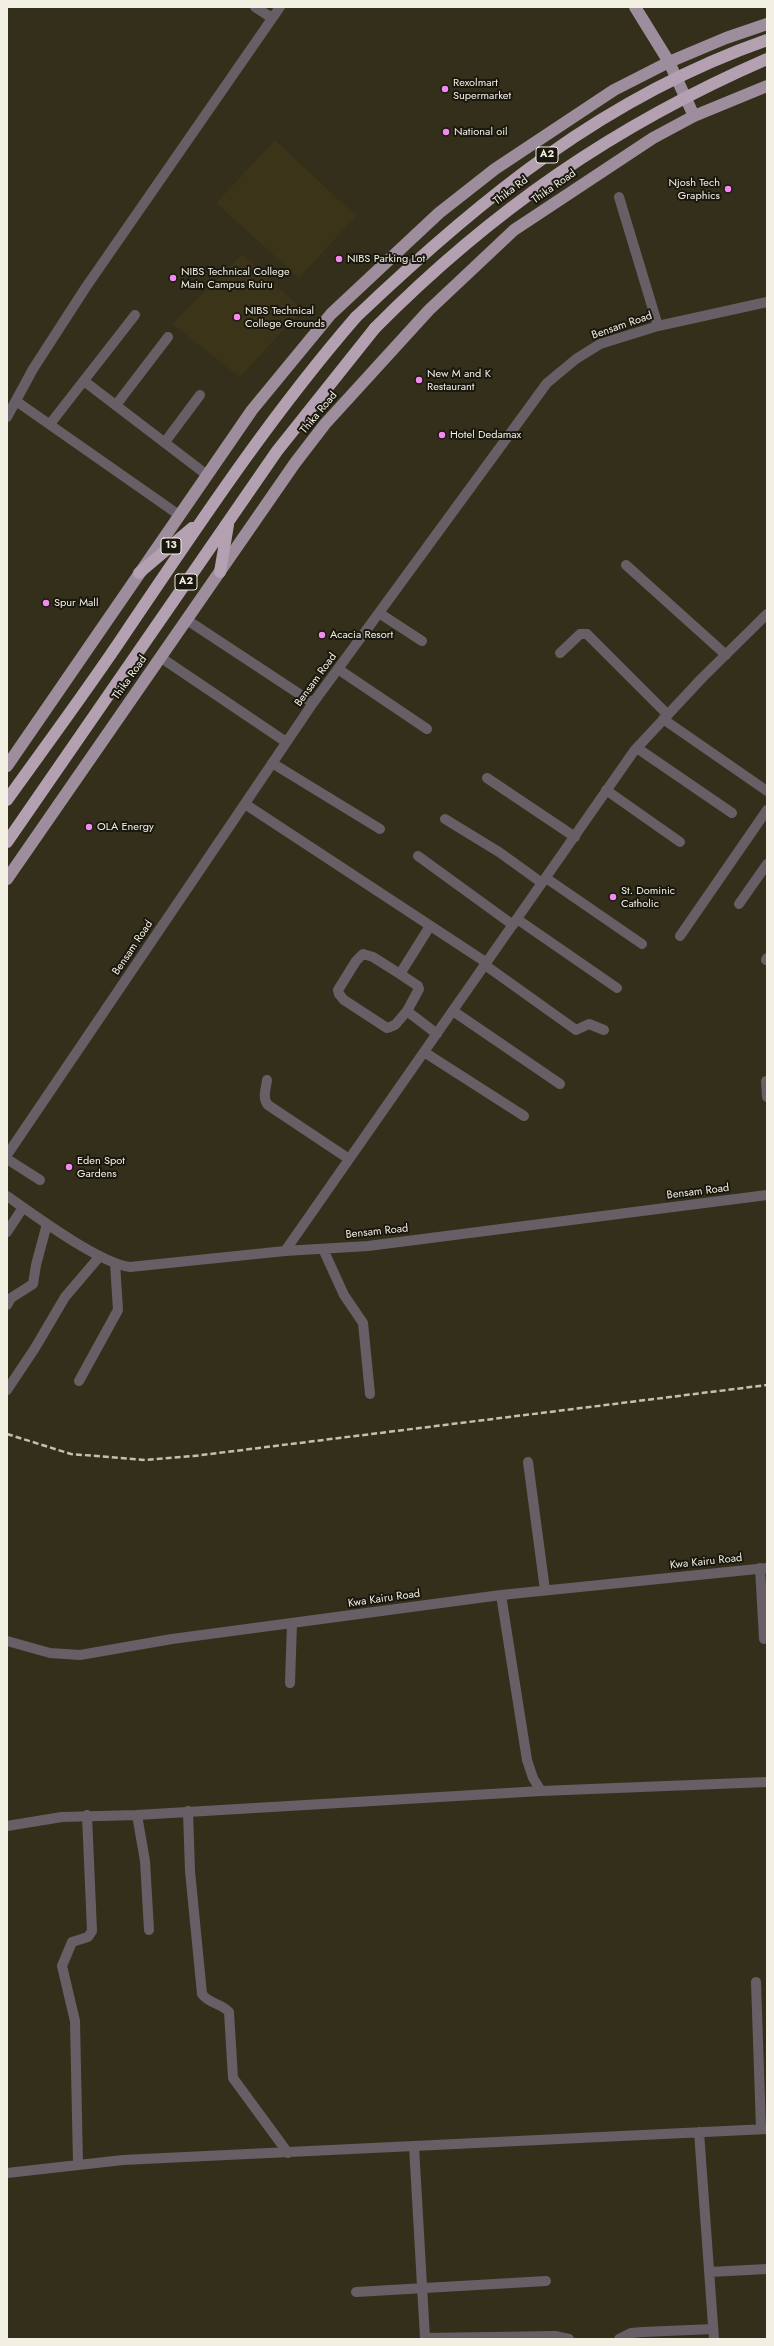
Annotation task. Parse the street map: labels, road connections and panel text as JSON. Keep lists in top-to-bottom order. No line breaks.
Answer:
{"streets":{"highway":["A2","Thika Road","Thika Rd","13"],"street":["Bensam Road","Kwa Kairu Road"]},"crossings":[["A2","13"],["Thika Road","Thika Rd"]],"places":["Rexolmart Supermarket","National oil","Njosh Tech Graphics","NIBS Parking Lot","NIBS Technical College Main Campus Ruiru","NIBS Technical College Grounds","New M and K Restaurant","Hotel Dedamax","Spur Mall","Acacia Resort","OLA Energy","St. Dominic Catholic","Eden Spot Gardens"]}
